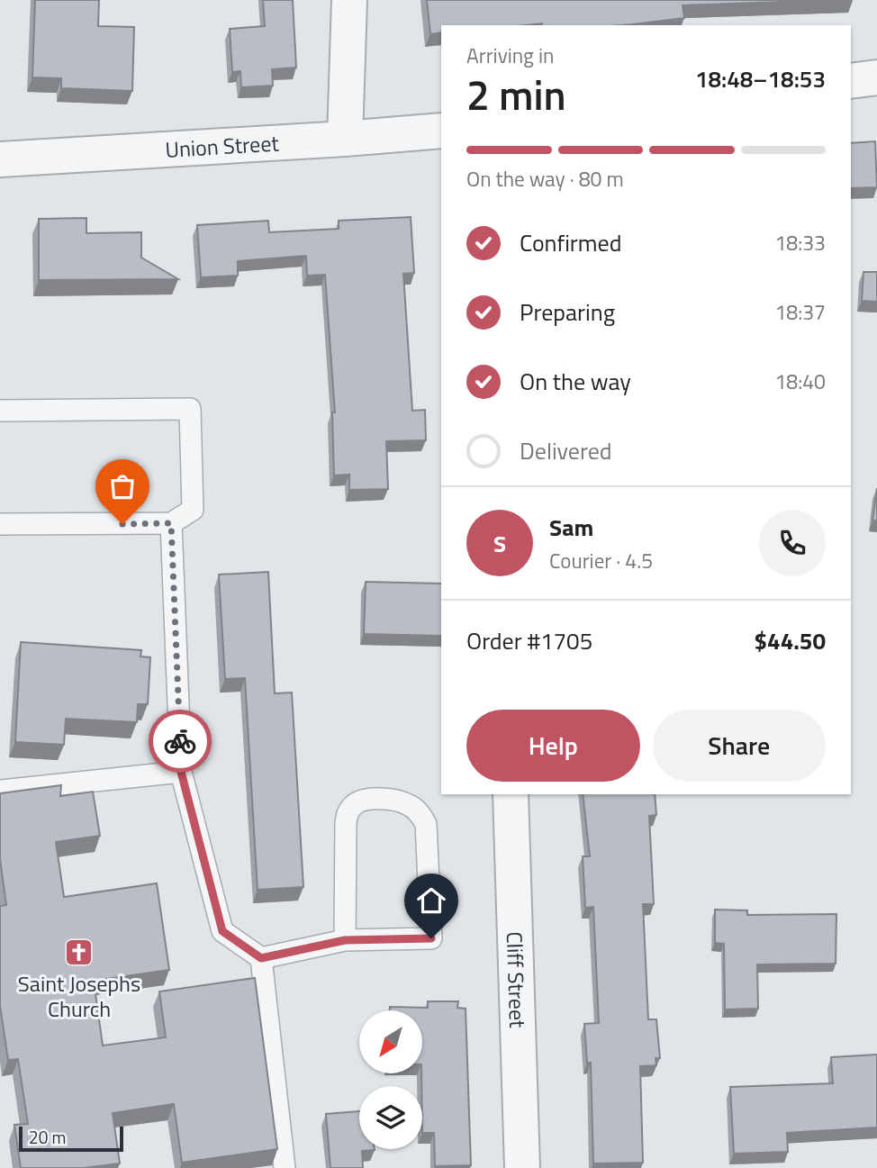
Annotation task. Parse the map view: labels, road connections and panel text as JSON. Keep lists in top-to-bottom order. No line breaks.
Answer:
{"streets":{"street":["Union Street","Cliff Street"]},"places":{"church":["Saint Josephs Church"]},"scale_bar":"20 m","north":"bottom left","page":{"heading":["2 min","Arriving in","18:48–18:53"],"panel":["Sam","Courier · 4.5","Order #1705","$44.50"],"bar":"On the way · 80 m","list":[["Confirmed","18:33"],["Preparing","18:37"],["On the way","18:40"],"Delivered"],"round":"S","buttons":["Help","Share"],"scale":"20 m"}}
